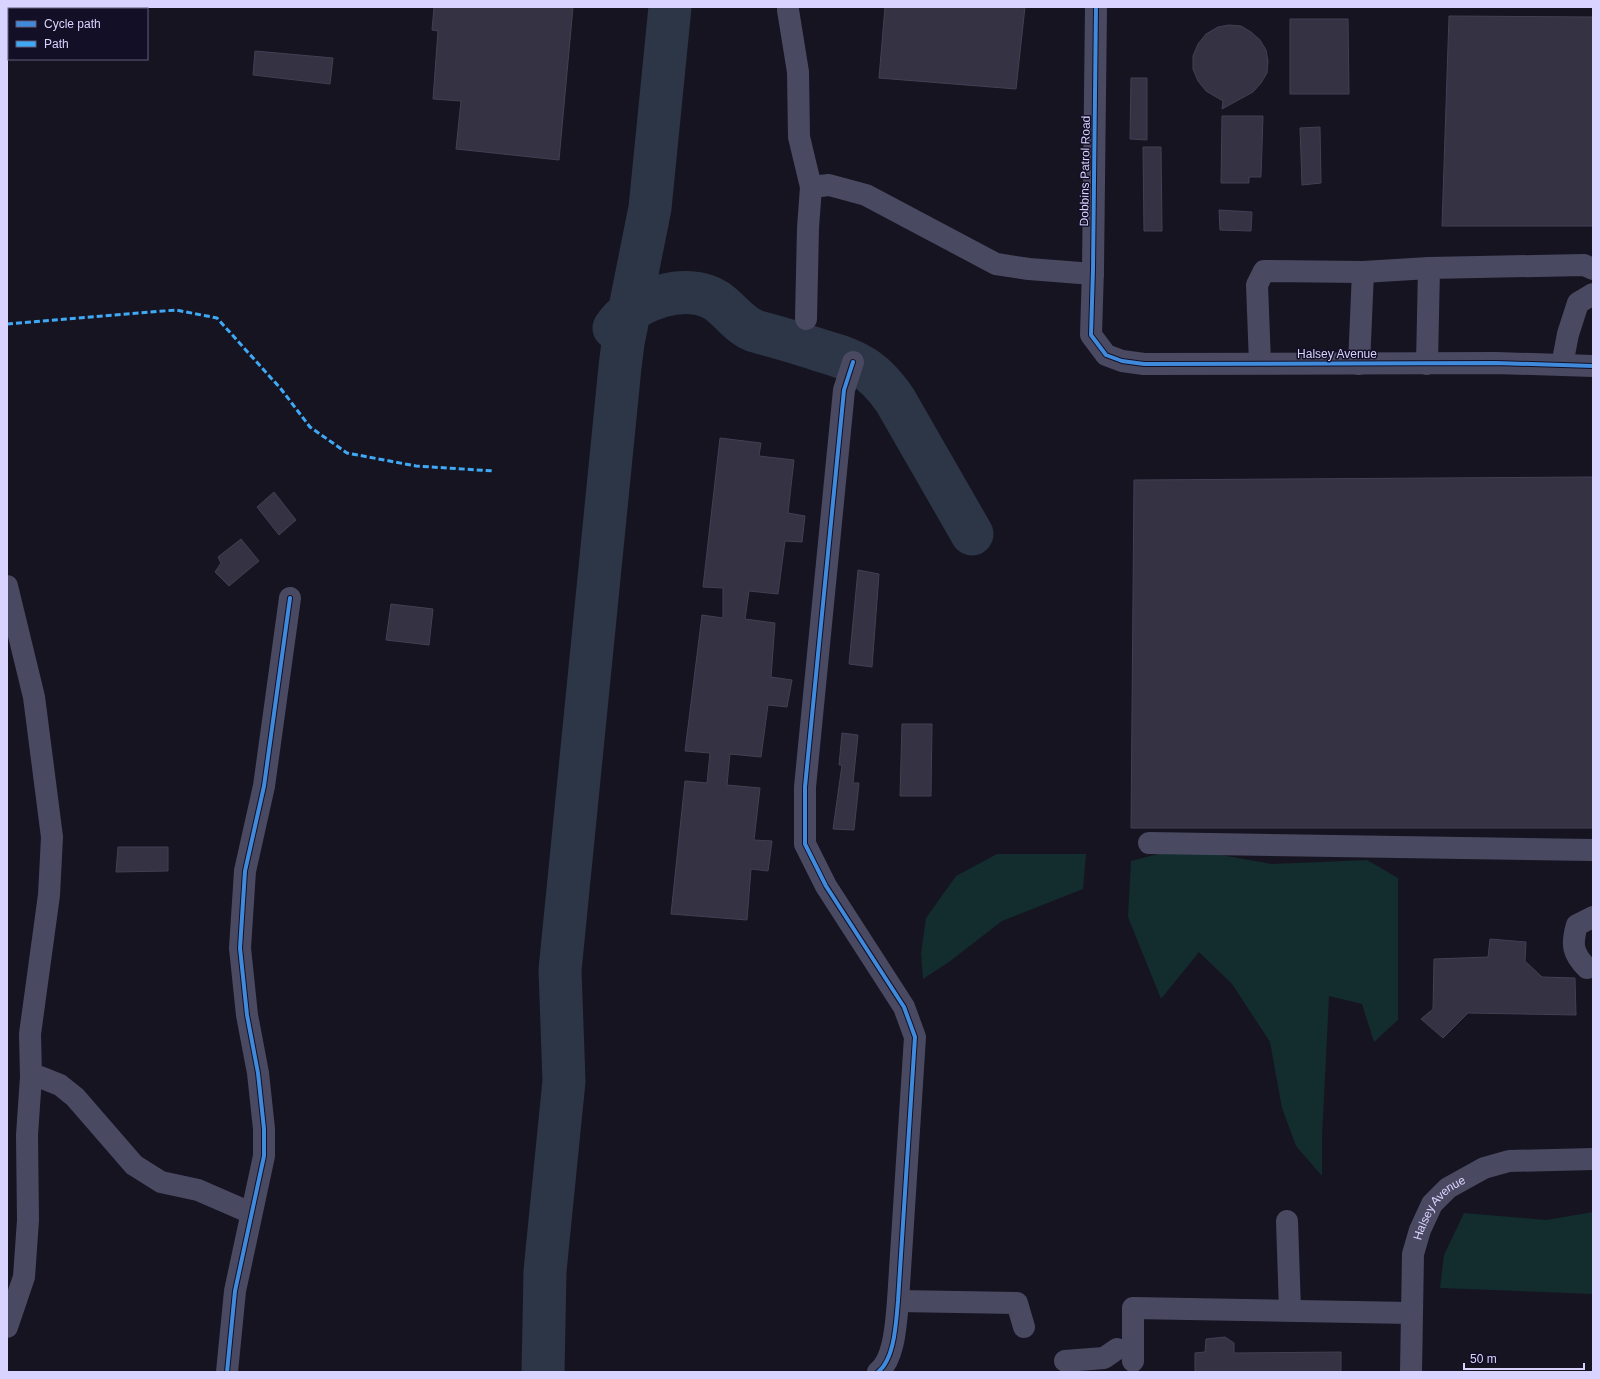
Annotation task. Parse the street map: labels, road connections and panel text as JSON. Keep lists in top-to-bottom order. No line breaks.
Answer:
{"streets":{"street":["Dobbins Patrol Road","Halsey Avenue"]},"crossings":[["Dobbins Patrol Road","Halsey Avenue"]],"legend":["Cycle path","Path"],"scale_bar":"50 m"}
